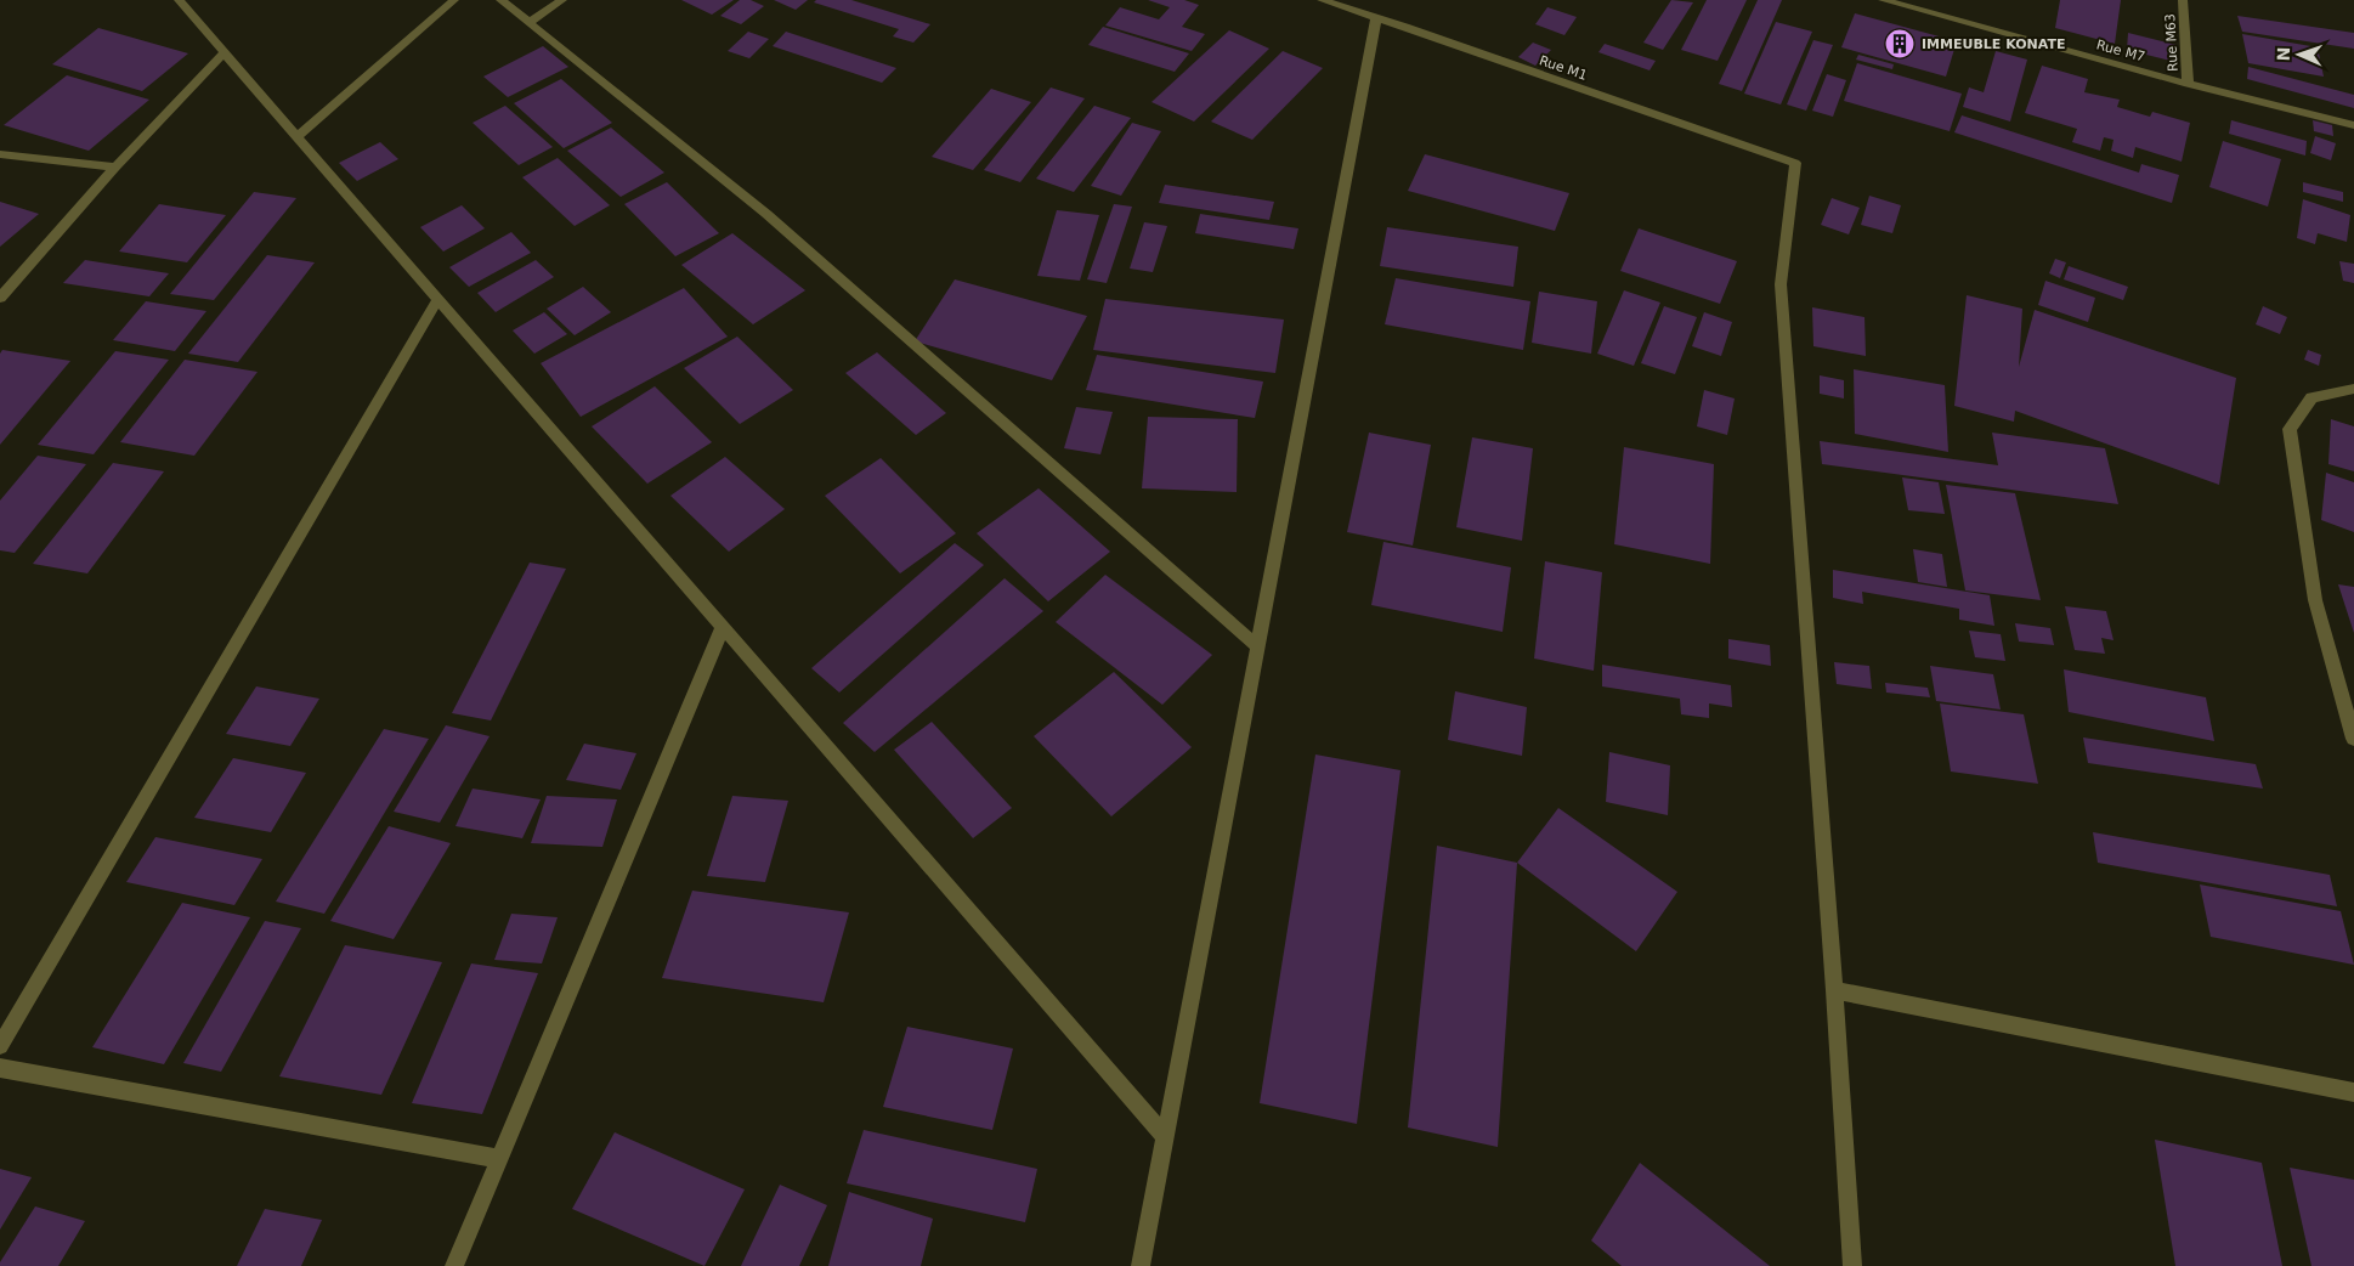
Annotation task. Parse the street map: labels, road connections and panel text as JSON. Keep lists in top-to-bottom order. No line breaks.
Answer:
{"streets":{"street":["Rue M63","Rue M7","Rue M1"]},"crossings":[["Rue M63","Rue M7"]],"places":{"building":["IMMEUBLE KONATE"]},"north":"left"}
